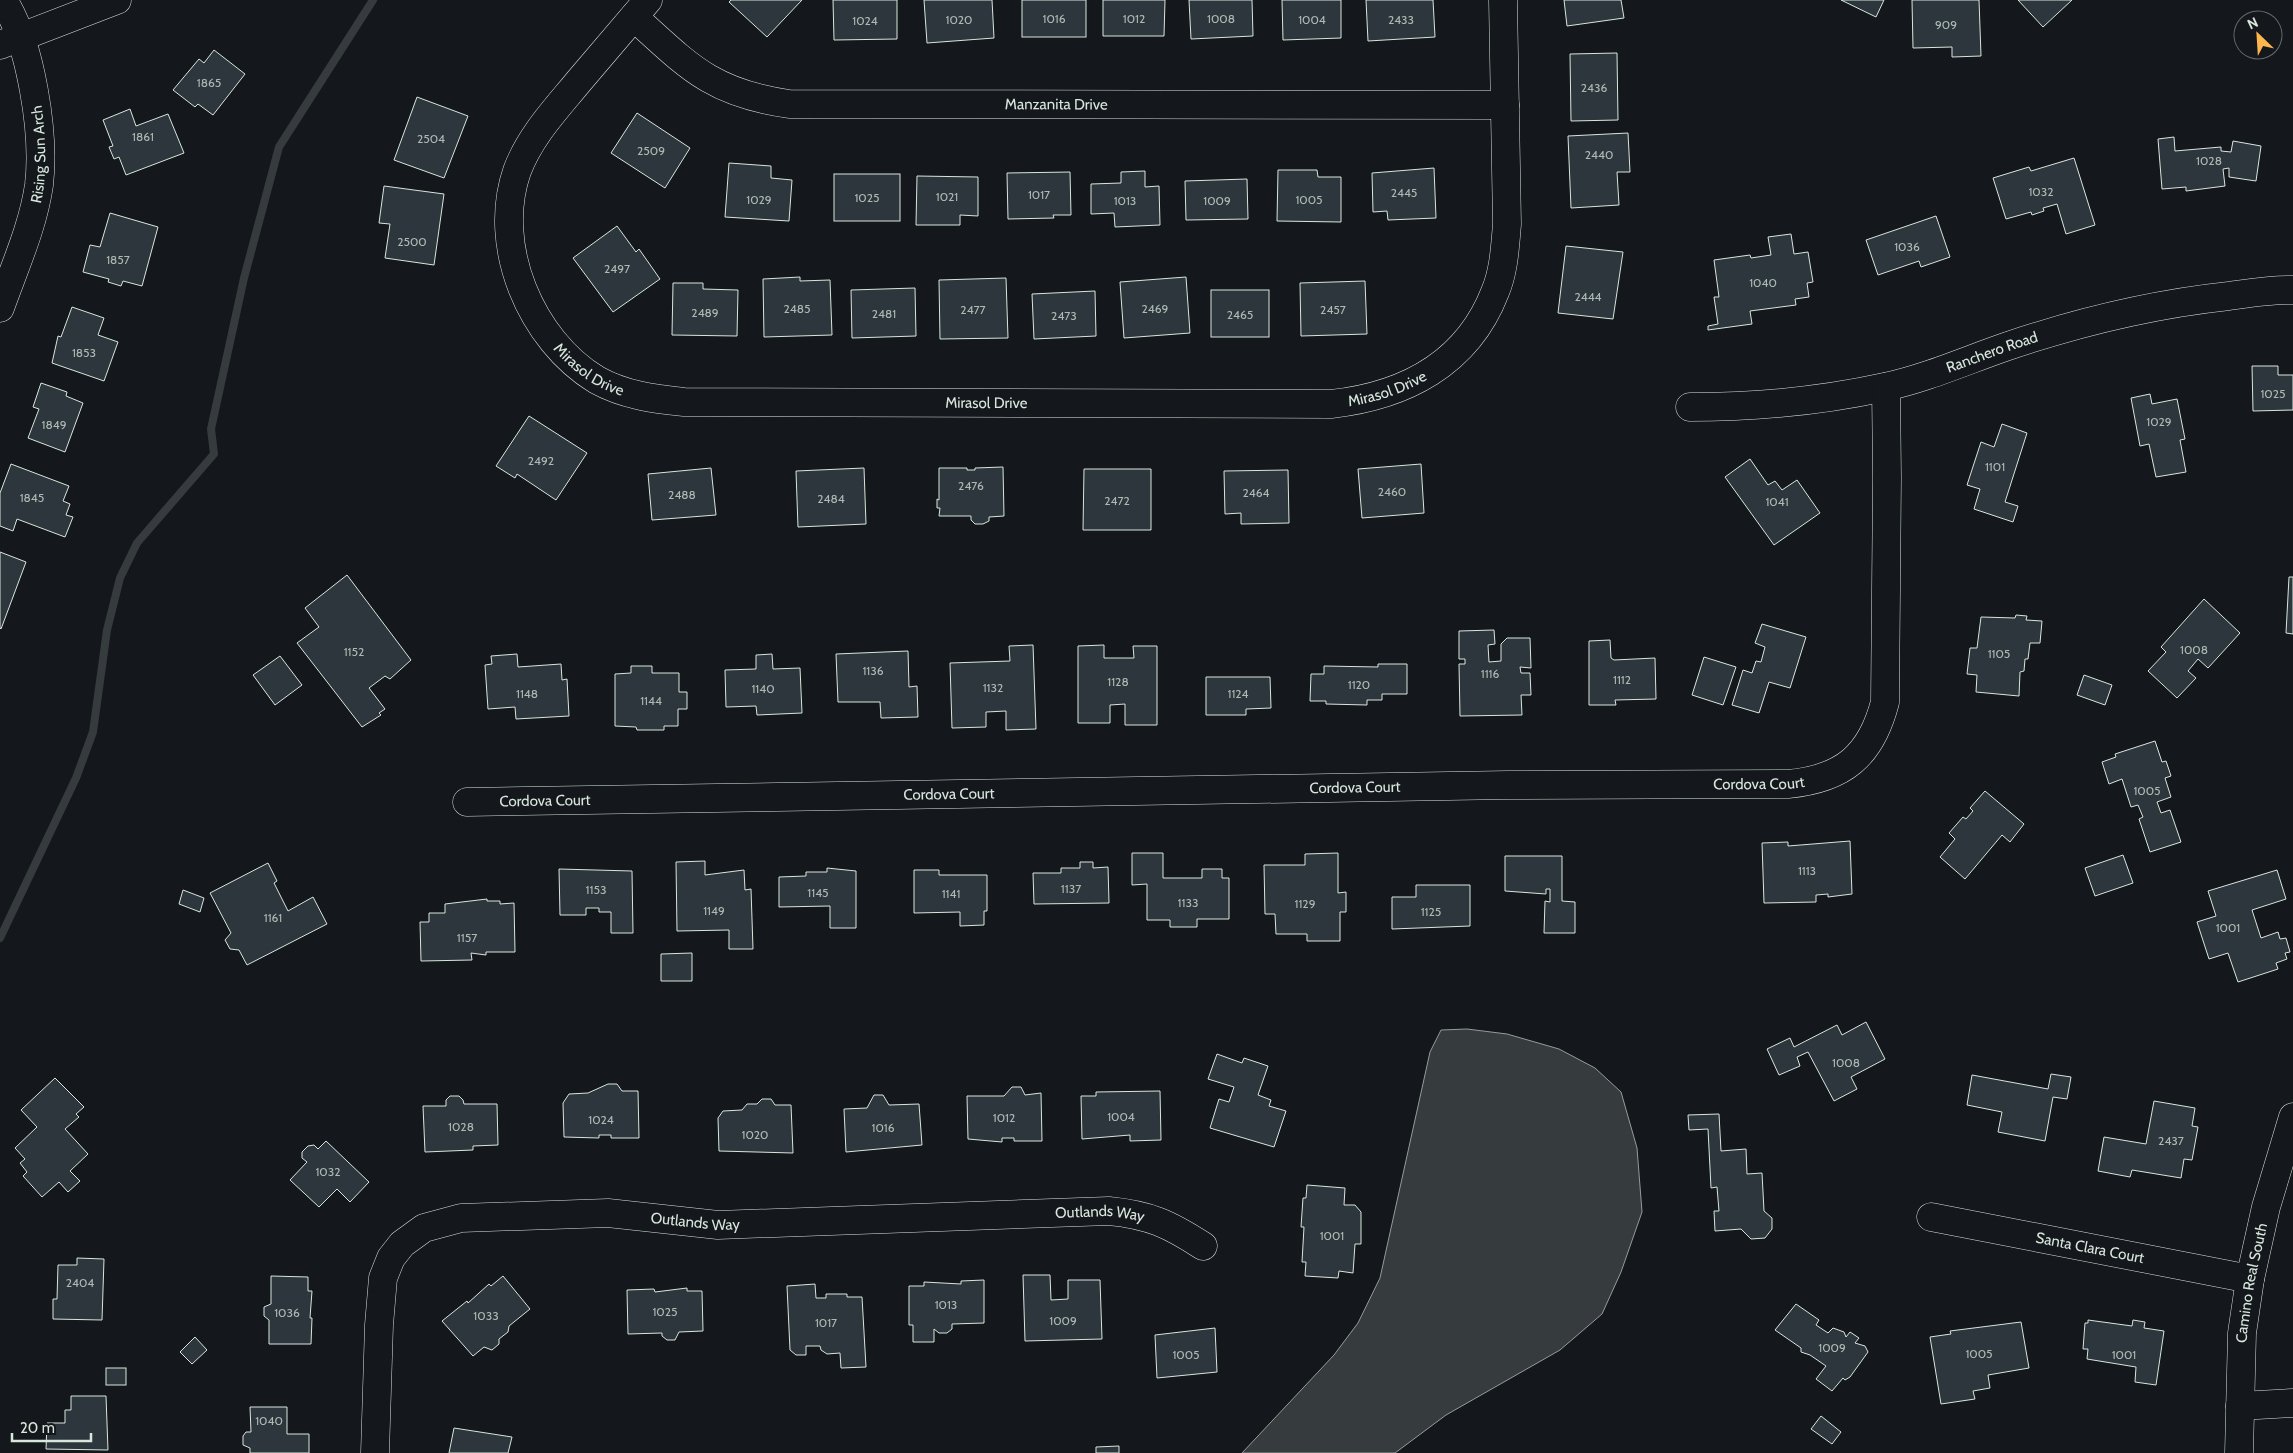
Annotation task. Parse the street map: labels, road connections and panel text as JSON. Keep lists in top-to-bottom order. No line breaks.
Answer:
{"streets":{"street":["Manzanita Drive","Rising Sun Arch","Ranchero Road","Mirasol Drive","Cordova Court","Outlands Way","Santa Clara Court","Camino Real South"]},"crossings":[["Manzanita Drive","Mirasol Drive"],["Ranchero Road","Cordova Court"],["Santa Clara Court","Camino Real South"]],"house_numbers":["1016","1012","1008","1020","1004","2433","1024","909","1865","2436","1861","2504","2509","2440","1028","1032","2445","1017","1021","1025","1029","1005","1013","1009","2500","1036","1857","2497","1040","2444","2485","2469","2477","2457","2489","2481","2465","2473","1853","1025","1029","1849","2492","1101","2476","2460","2464","2488","1845","2484","2472","1041","1008","1152","1105","1136","1116","1112","1128","1120","1132","1140","1148","1124","1144","1005","1113","1137","1153","1145","1141","1133","1129","1149","1125","1161","1001","1157","1008","1004","1012","1024","1028","1016","1020","2437","1032","1001","2404","1013","1025","1036","1033","1009","1017","1009","1005","1005","1001","1040"],"scale_bar":"20 m","north":"top left"}
